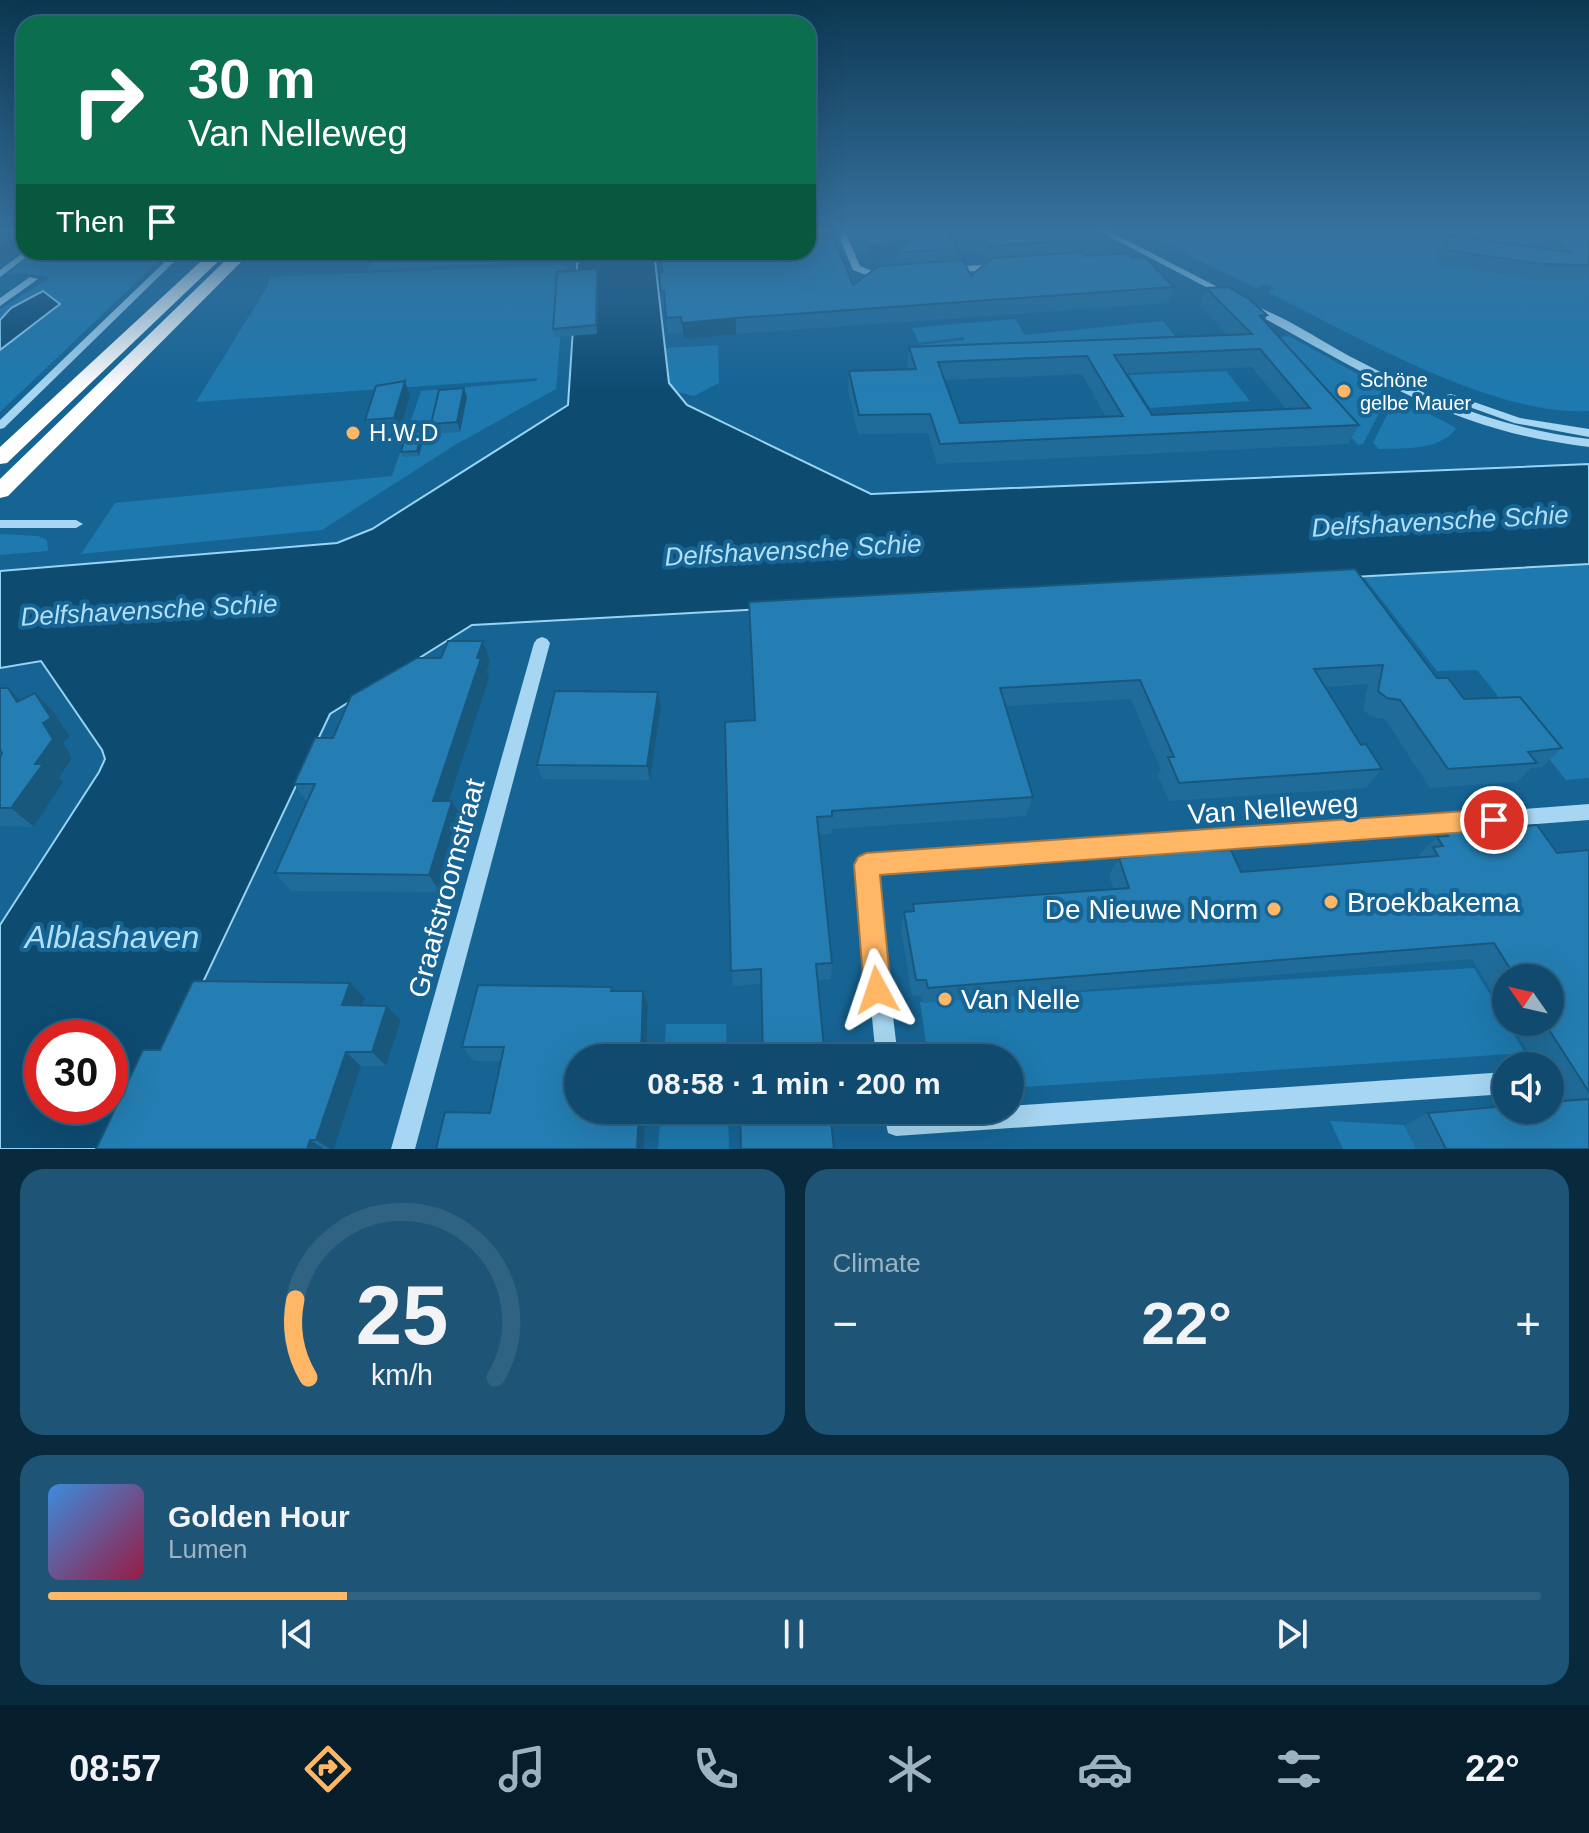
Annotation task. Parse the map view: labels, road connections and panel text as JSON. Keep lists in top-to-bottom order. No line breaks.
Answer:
{"streets":{"street":["Van Nelleweg","Graafstroomstraat"]},"water":["Delfshavensche Schie","Alblashaven"],"places":["Schöne gelbe Mauer","H.W.D","Broekbakema","De Nieuwe Norm","Van Nelle"],"north":"top left","page":{"turn":["30 m","Van Nelleweg"],"then":"Then","limit":"30","trip":"08:58 · 1 min · 200 m","tile":"Climate","heat":["−","22°","+"],"song":["Golden Hour","Lumen"],"tabs":["08:57","22°"],"gauge":["25","km/h"]}}
